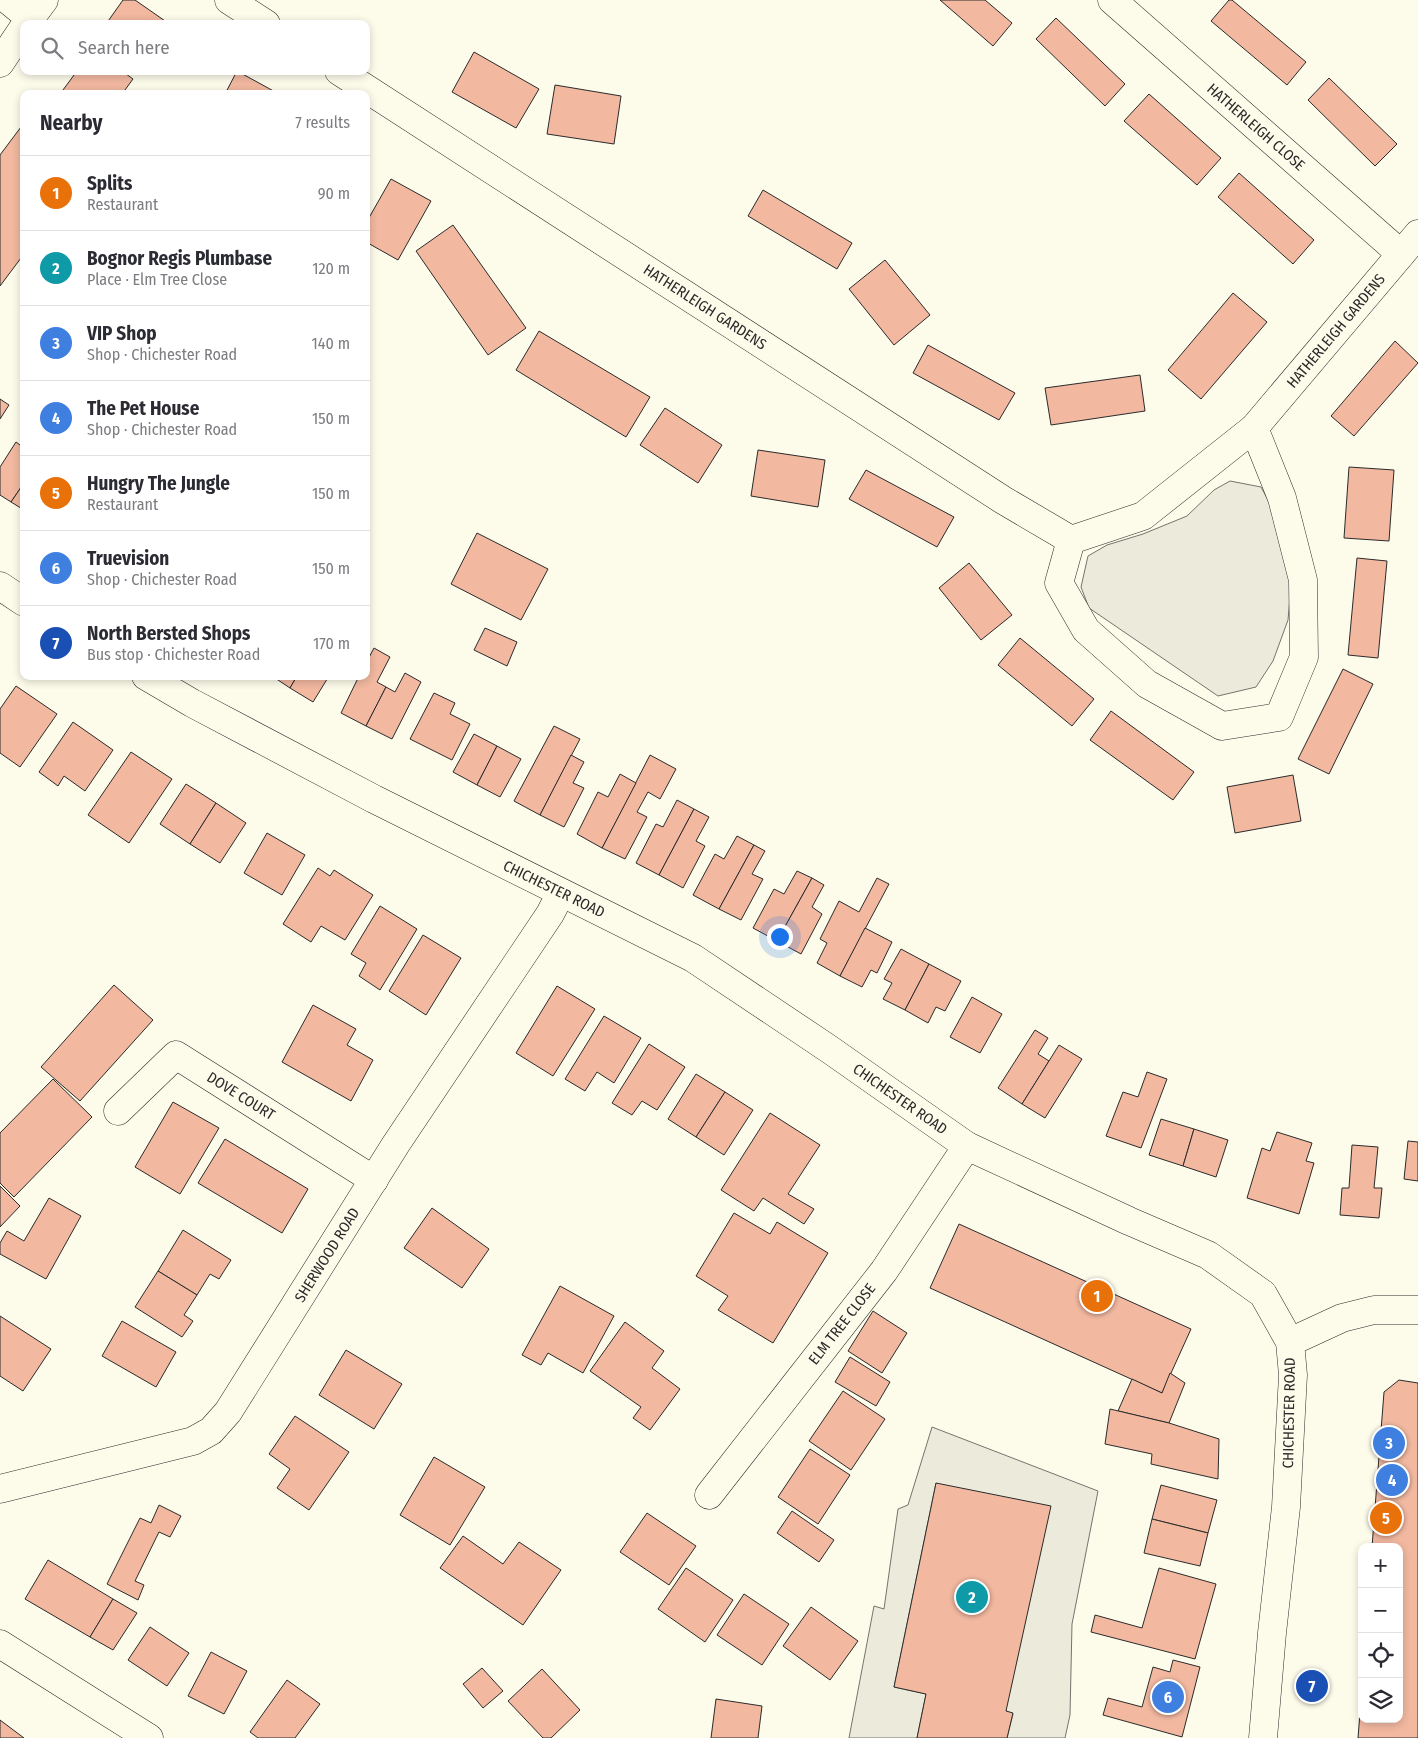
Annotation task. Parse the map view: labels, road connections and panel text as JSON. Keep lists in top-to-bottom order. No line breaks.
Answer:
{"streets":{"street":["HATHERLEIGH CLOSE","HATHERLEIGH GARDENS","CHICHESTER ROAD","DOVE COURT","SHERWOOD ROAD","ELM TREE CLOSE"]},"crossings":[["HATHERLEIGH CLOSE","HATHERLEIGH GARDENS"],["CHICHESTER ROAD","SHERWOOD ROAD"],["CHICHESTER ROAD","ELM TREE CLOSE"],["DOVE COURT","SHERWOOD ROAD"]],"page":{"search":"Search here","heading":["Nearby","7 results"],"list":[{"mark":"1","name":"Splits","note":"Restaurant","value":"90 m"},{"mark":"2","name":"Bognor Regis Plumbase","note":"Place · Elm Tree Close","value":"120 m"},{"mark":"3","name":"VIP Shop","note":"Shop · Chichester Road","value":"140 m"},{"mark":"4","name":"The Pet House","note":"Shop · Chichester Road","value":"150 m"},{"mark":"5","name":"Hungry The Jungle","note":"Restaurant","value":"150 m"},{"mark":"6","name":"Truevision","note":"Shop · Chichester Road","value":"150 m"},{"mark":"7","name":"North Bersted Shops","note":"Bus stop · Chichester Road","value":"170 m"}],"pins":["1","3","4","5","2","7","6"],"map_buttons":["+","−"]}}
